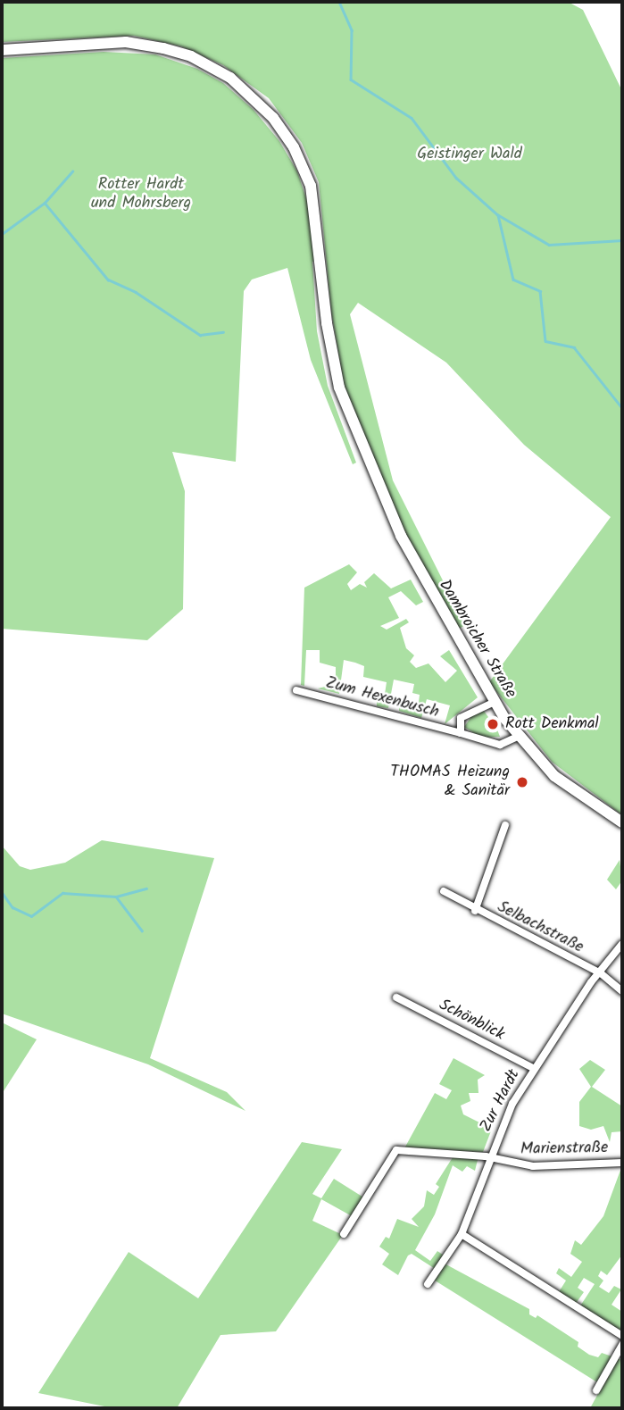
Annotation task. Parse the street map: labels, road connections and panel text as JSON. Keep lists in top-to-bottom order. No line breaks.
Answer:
{"streets":{"street":["Dambroicher Straße","Zum Hexenbusch","Selbachstraße","Schönblick","Zur Hardt","Marienstraße"]},"crossings":[["Dambroicher Straße","Zum Hexenbusch"],["Selbachstraße","Zur Hardt"],["Schönblick","Zur Hardt"],["Zur Hardt","Marienstraße"]],"parks":["Geistinger Wald","Rotter Hardt und Mohrsberg"],"places":["Rott Denkmal","THOMAS Heizung & Sanitär"]}
